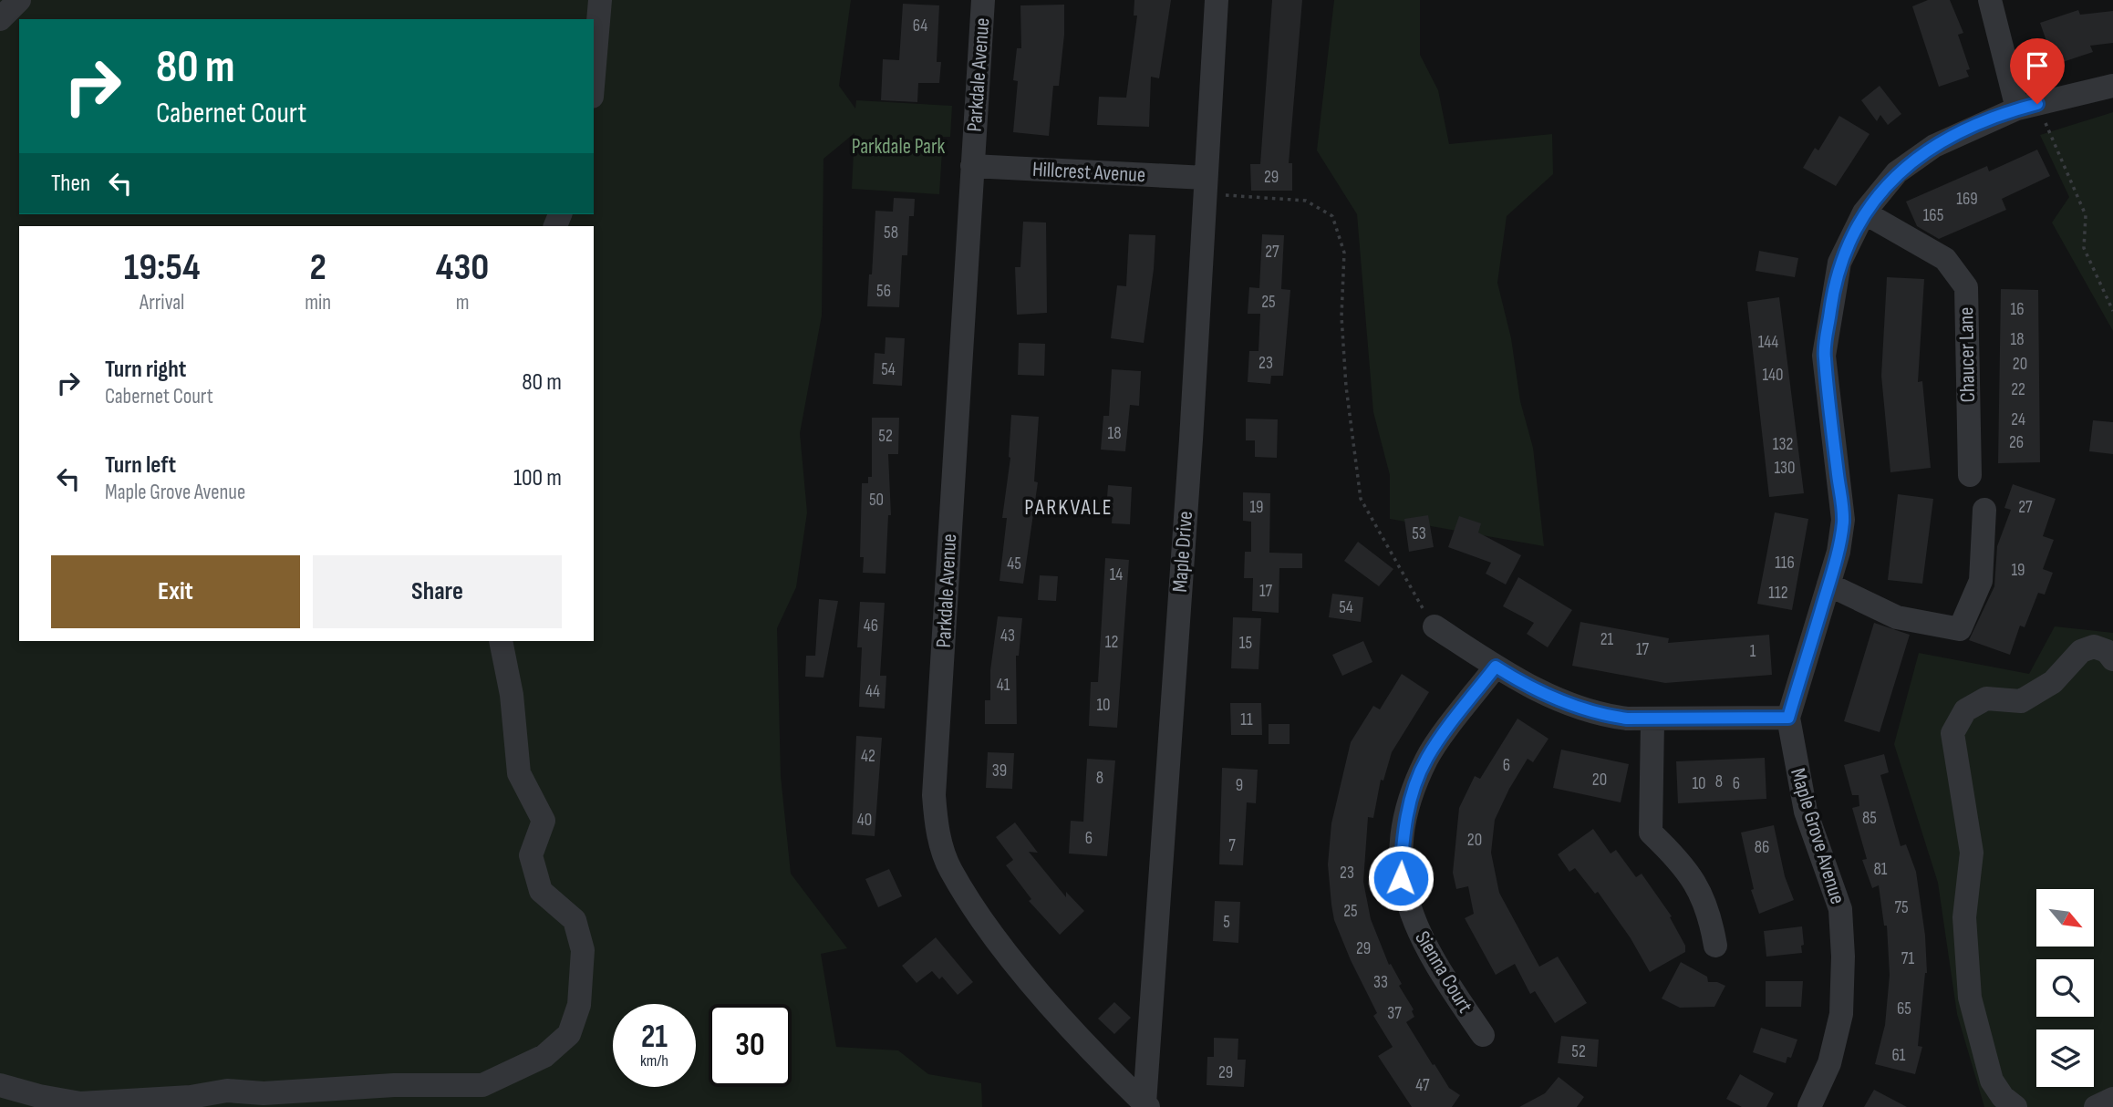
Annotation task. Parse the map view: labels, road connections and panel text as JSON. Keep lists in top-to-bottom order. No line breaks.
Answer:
{"streets":{"street":["Parkdale Avenue","Hillcrest Avenue","Chaucer Lane","Maple Drive","Maple Grove Avenue","Sienna Court"]},"crossings":[["Parkdale Avenue","Hillcrest Avenue"],["Parkdale Avenue","Maple Drive"],["Hillcrest Avenue","Maple Drive"],["Chaucer Lane","Maple Grove Avenue"]],"districts":["PARKVALE"],"parks":["Parkdale Park"],"house_numbers":["64","29","169","165","58","27","56","25","16","18","144","23","20","54","140","22","24","18","52","26","132","130","50","19","27","53","116","45","19","14","17","112","54","46","43","21","12","15","17","1","41","44","10","11","42","6","39","8","20","8","10","6","9","85","40","6","20","7","86","81","23","75","25","5","29","71","33","65","37","52","61","29","47"],"north":"bottom right","page":{"turn":["80 m","Cabernet Court"],"then":"Then","eta":["19:54","Arrival","2","min","430","m"],"list":[{"name":"Turn right","note":"Cabernet Court","value":"80 m"},{"name":"Turn left","note":"Maple Grove Avenue","value":"100 m"}],"buttons":["Exit","Share"],"speed":"21 km/h","limit":"30"}}
